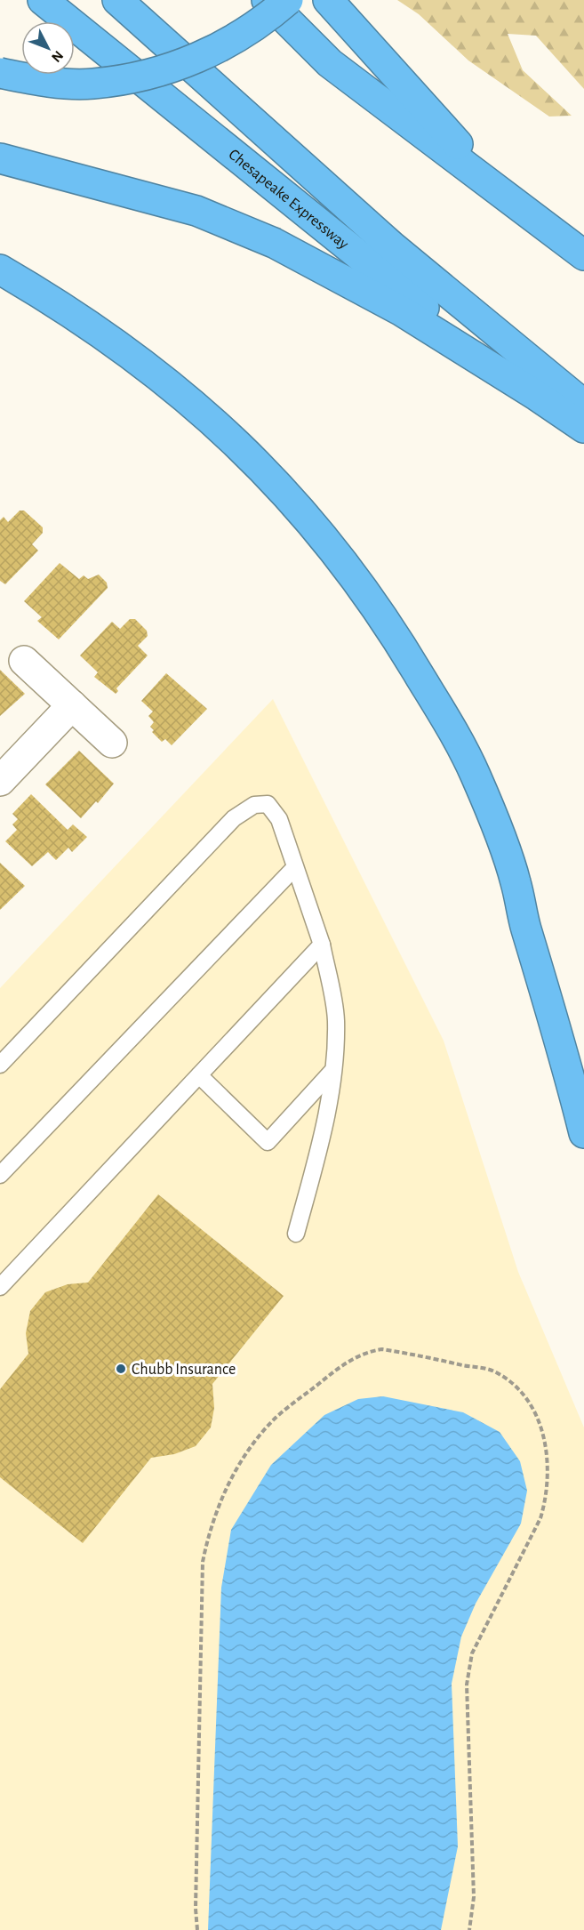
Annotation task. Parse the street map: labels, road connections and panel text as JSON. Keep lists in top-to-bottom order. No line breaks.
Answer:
{"streets":{"highway":["Chesapeake Expressway"]},"places":["Chubb Insurance"],"north":"bottom right"}
